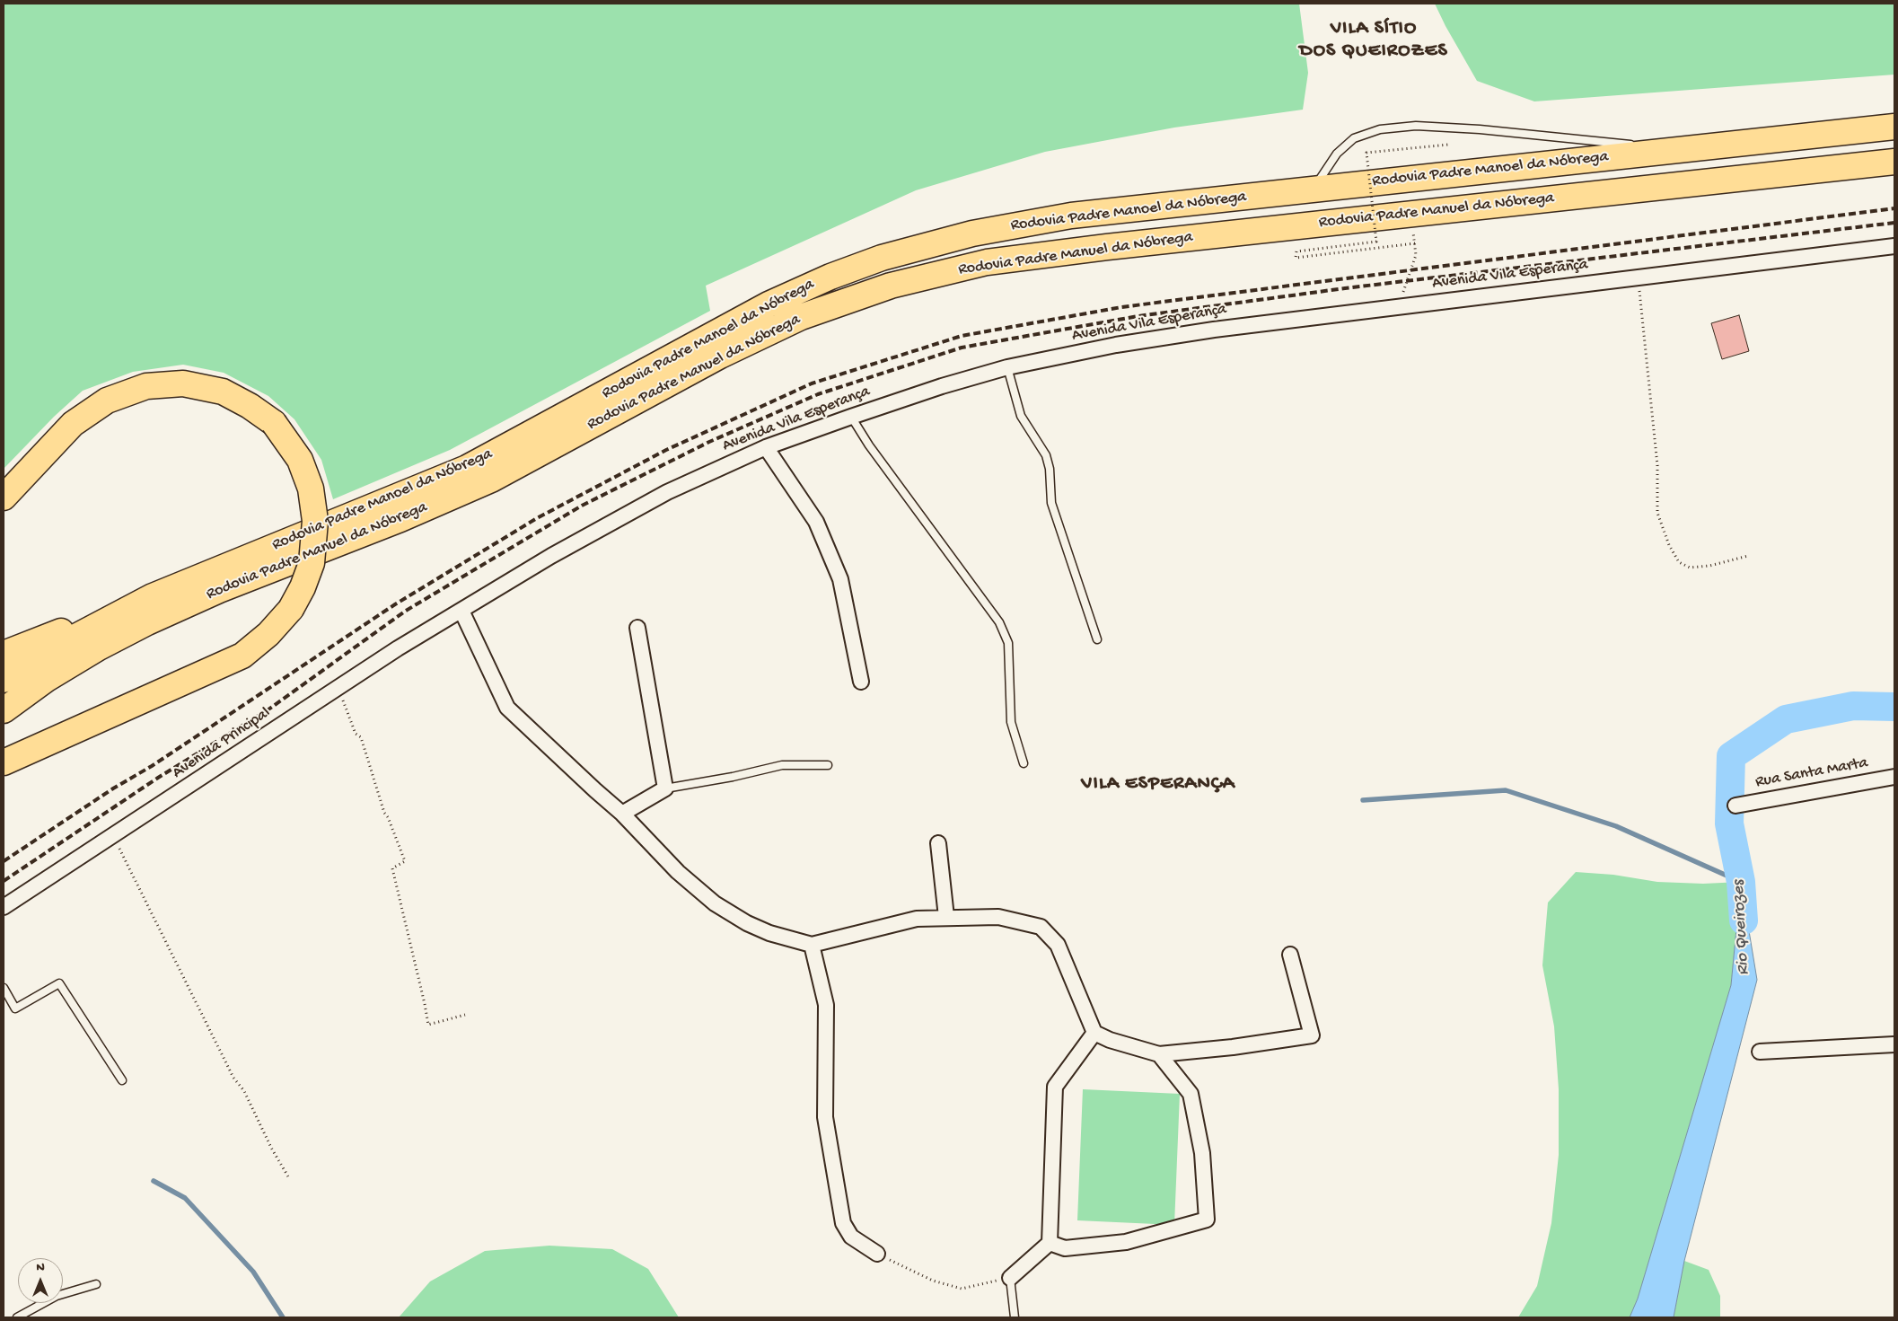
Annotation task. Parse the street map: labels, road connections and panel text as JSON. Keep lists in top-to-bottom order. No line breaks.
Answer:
{"streets":{"highway":["Rodovia Padre Manoel da Nóbrega","Rodovia Padre Manuel da Nóbrega"],"street":["Avenida Vila Esperança","Avenida Principal","Rua Santa Marta"]},"crossings":[["Avenida Vila Esperança","Avenida Principal"]],"districts":["VILA SÍTIO DOS QUEIROZES","VILA ESPERANÇA"],"water":["Rio Queirozes"],"north":"top"}
